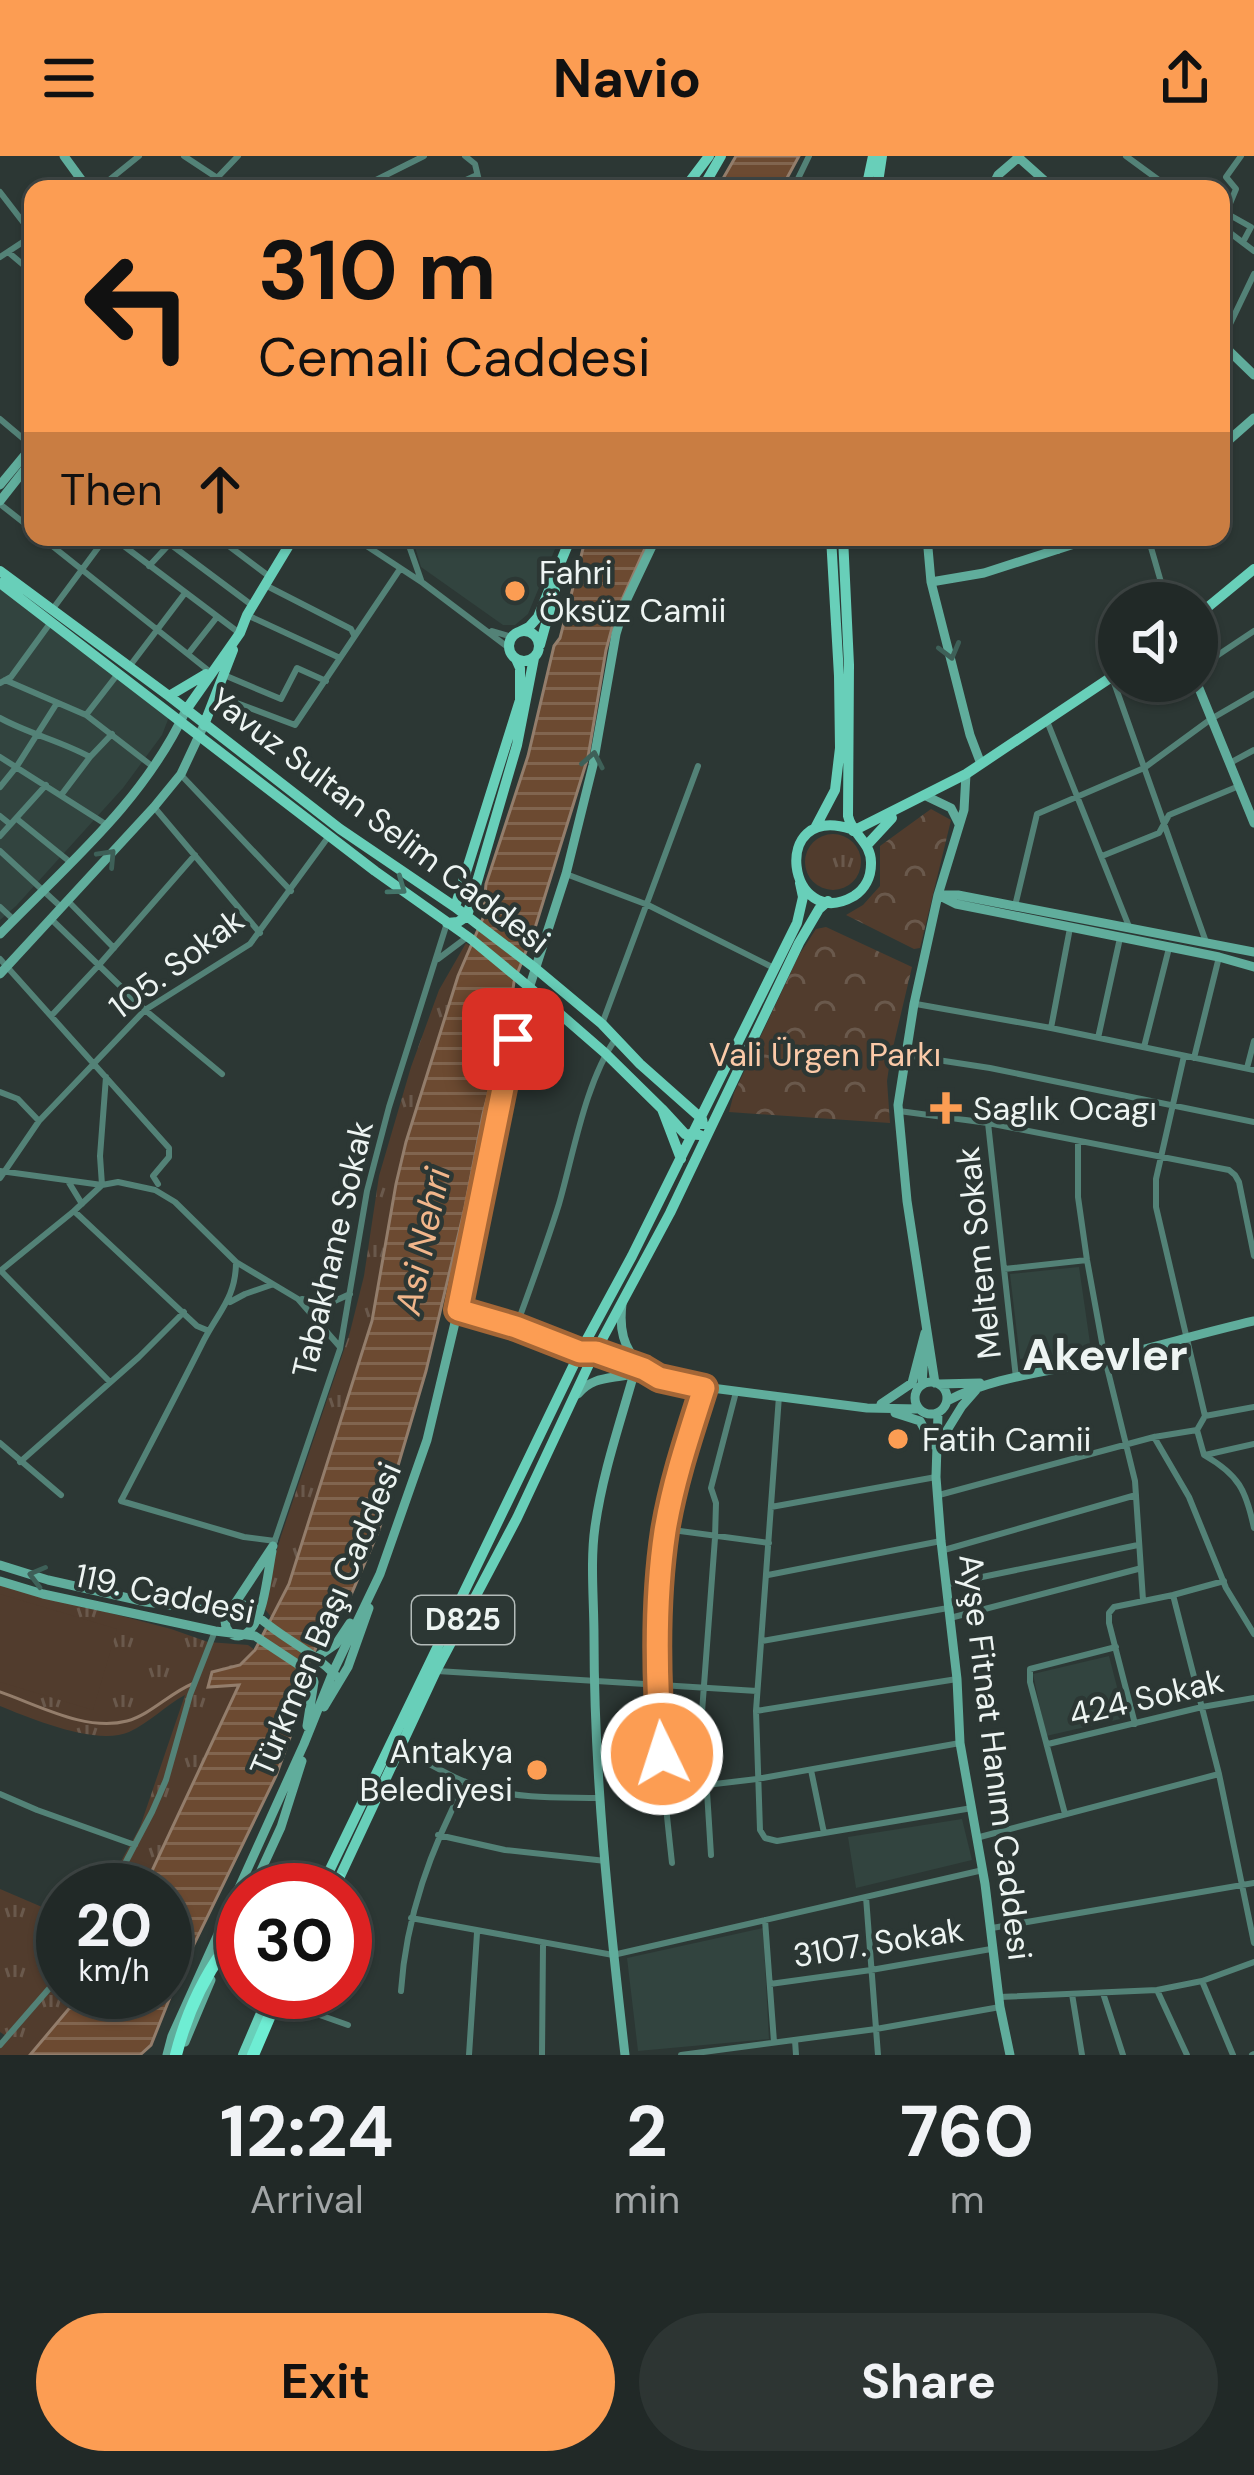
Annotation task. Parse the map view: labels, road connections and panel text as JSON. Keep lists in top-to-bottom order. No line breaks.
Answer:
{"streets":{"main road":["Yavuz Sultan Selim Caddesi","D825"],"street":["105. Sokak","Tabakhane Sokak","Meltem Sokak","119. Caddesi","Türkmen Başı Caddesi","424 Sokak","Ayşe Fitnat Hanım Caddesi","3107. Sokak"]},"crossings":[["Yavuz Sultan Selim Caddesi","105. Sokak"],["Yavuz Sultan Selim Caddesi","Tabakhane Sokak"],["Yavuz Sultan Selim Caddesi","Türkmen Başı Caddesi"],["Yavuz Sultan Selim Caddesi","D825"],["119. Caddesi","Türkmen Başı Caddesi"],["Ayşe Fitnat Hanım Caddesi","3107. Sokak"]],"districts":["Akevler"],"water":["Asi Nehri"],"parks":["Vali Ürgen Parkı"],"places":{"other":["Fahri Öksüz Camii","Fatih Camii","Antakya Belediyesi"],"health":["Saglık Ocagı"]},"page":{"header":"Navio","turn":["310 m","Cemali Caddesi"],"then":"Then","speed":"20 km/h","limit":"30","eta":["12:24","Arrival","2","min","760","m"],"buttons":["Exit","Share"]}}
